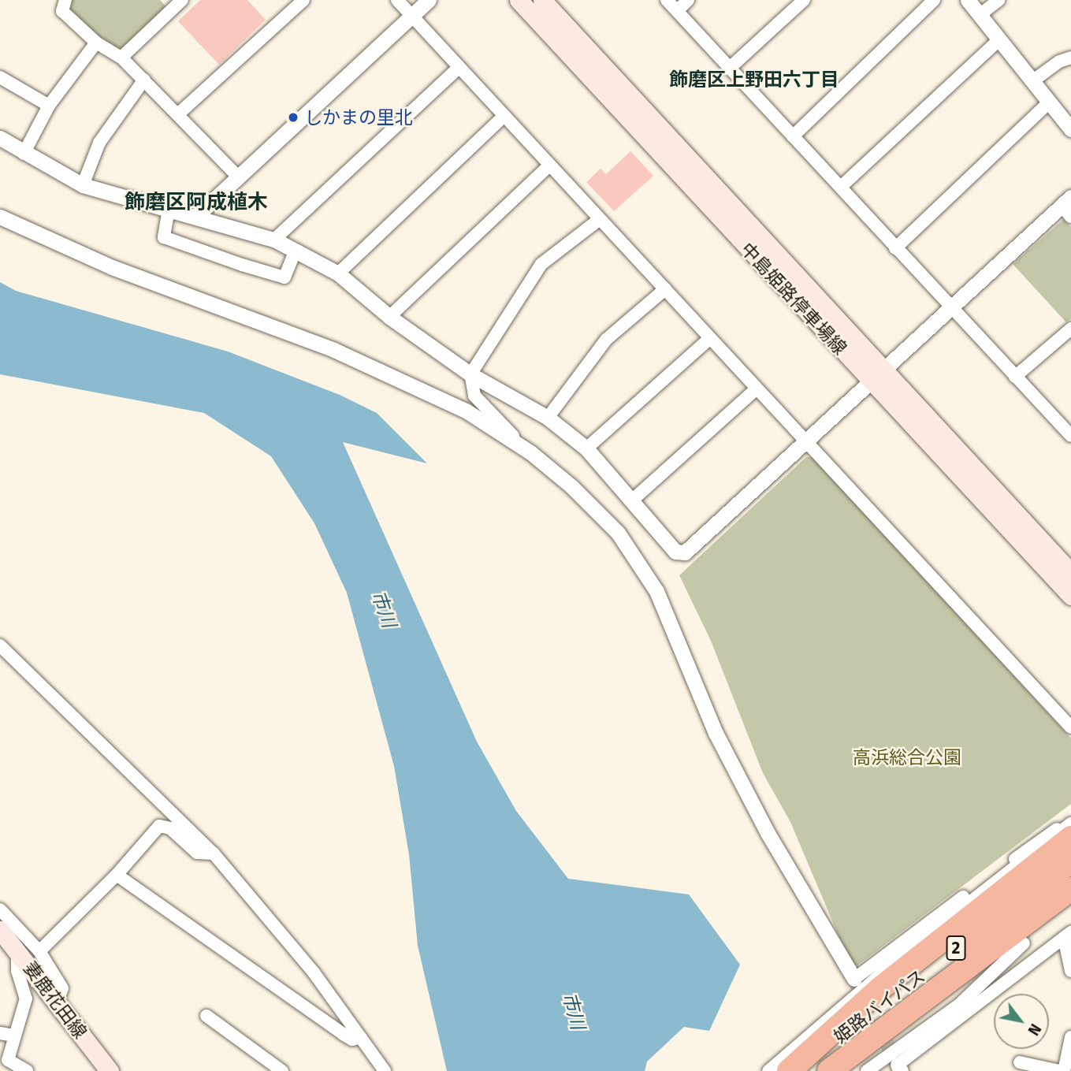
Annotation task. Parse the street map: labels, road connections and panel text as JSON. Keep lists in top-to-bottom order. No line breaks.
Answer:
{"streets":{"highway":["2","姫路バイパス"],"main road":["中島姫路停車場線","妻鹿花田線"]},"districts":["飾磨区上野田六丁目","飾磨区阿成植木"],"water":["市川"],"parks":["高浜総合公園"],"places":["しかまの里北"],"north":"bottom right"}
